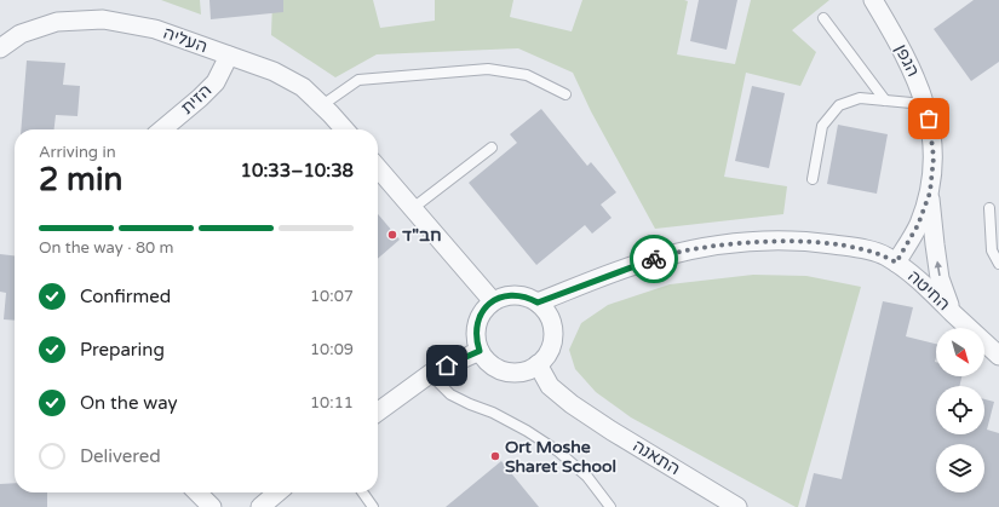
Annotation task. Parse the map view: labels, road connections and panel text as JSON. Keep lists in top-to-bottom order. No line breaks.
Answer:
{"streets":{"street":["העליה","הגפן","הזית","החיטה","התאנה"]},"crossings":[["העליה","הזית"],["הגפן","החיטה"],["החיטה","התאנה"]],"places":["חב\"ד","Ort Moshe Sharet School"],"north":"bottom right","page":{"heading":["2 min","Arriving in","10:33–10:38"],"bar":"On the way · 80 m","list":[["Confirmed","10:07"],["Preparing","10:09"],["On the way","10:11"],"Delivered"]}}
